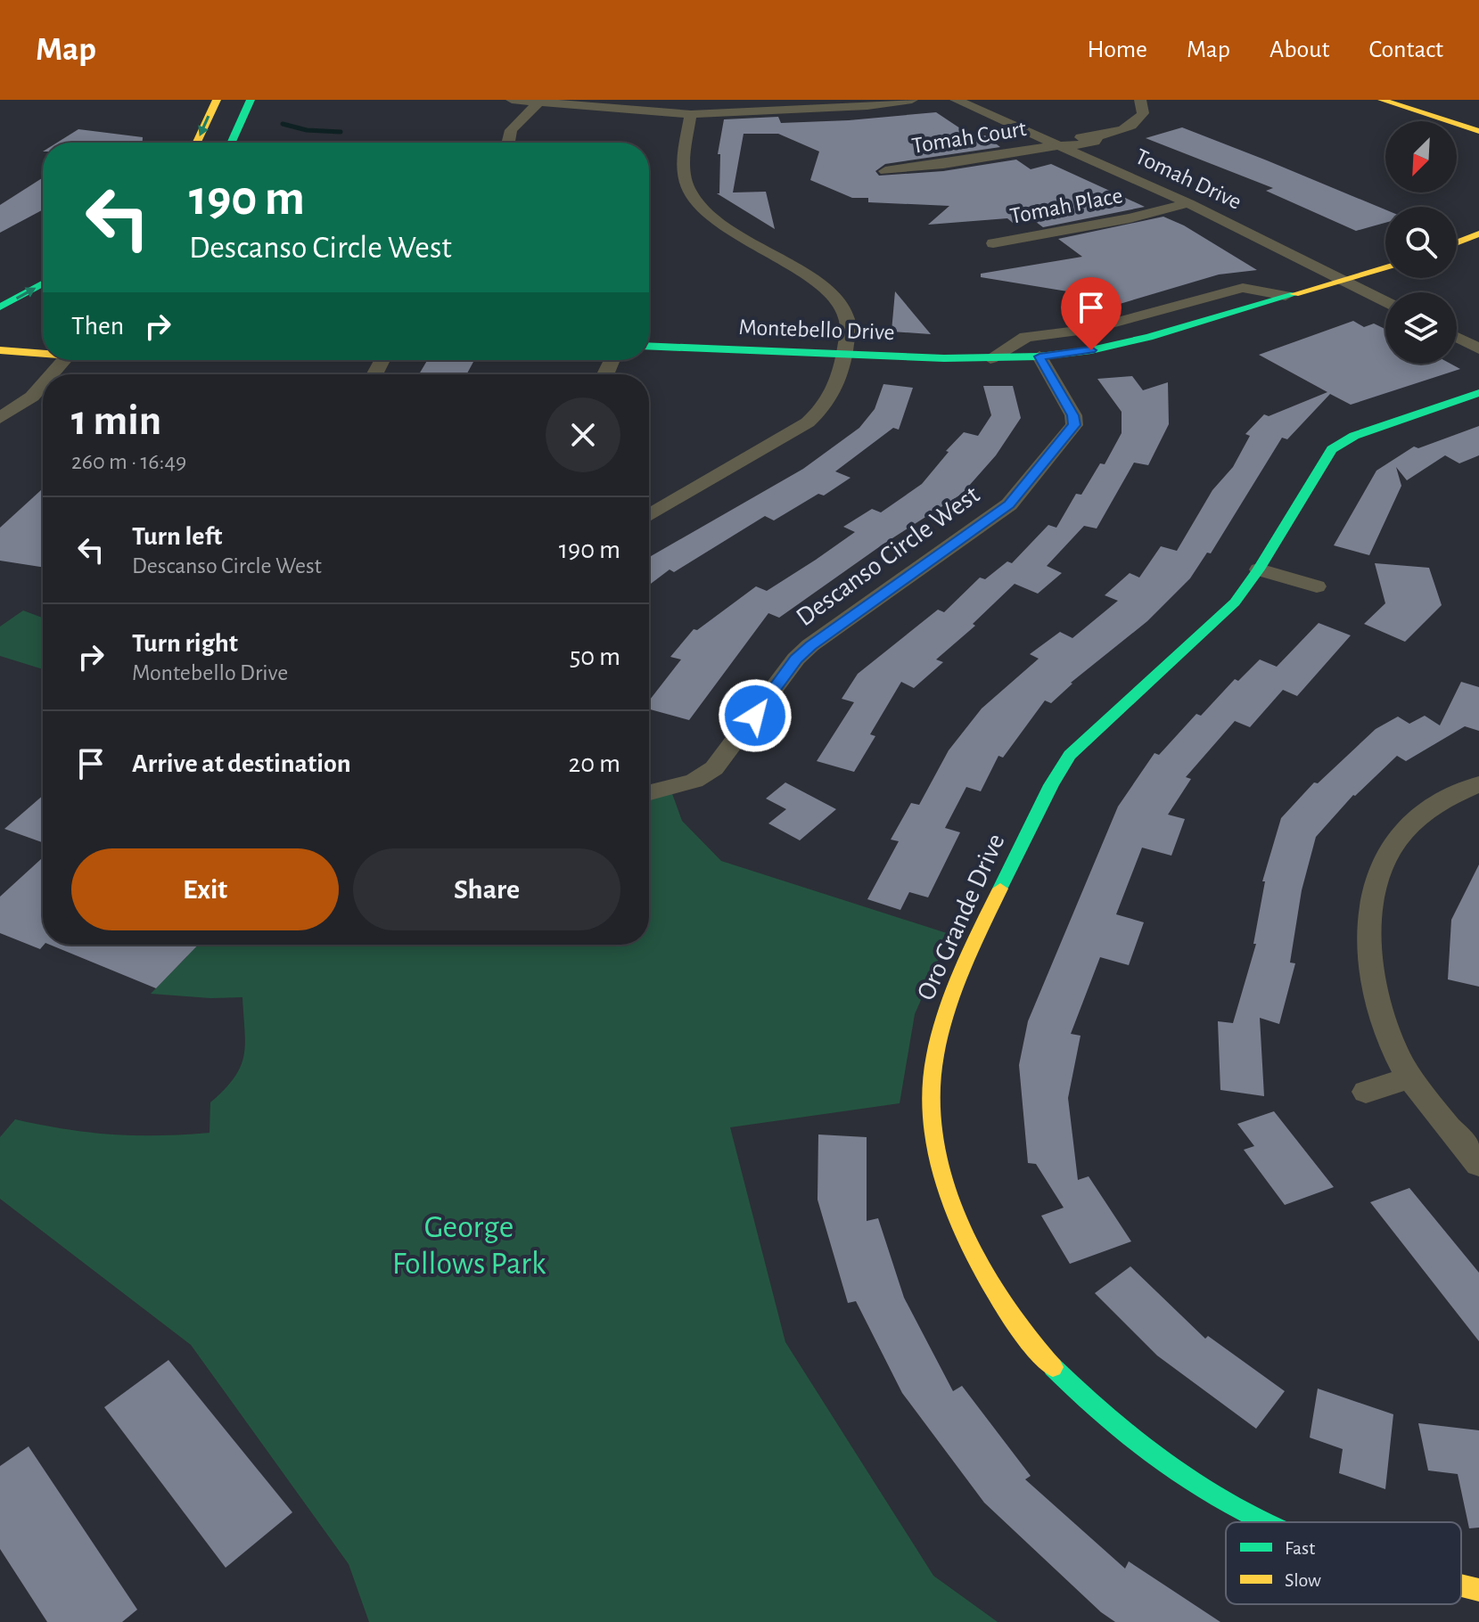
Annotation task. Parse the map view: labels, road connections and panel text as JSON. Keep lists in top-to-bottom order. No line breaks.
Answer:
{"streets":{"main road":["Montebello Drive","Oro Grande Drive"],"street":["Tomah Court","Tomah Drive","Tomah Place","Descanso Circle West"]},"crossings":[["Tomah Court","Tomah Drive"],["Tomah Drive","Tomah Place"],["Tomah Drive","Montebello Drive"],["Montebello Drive","Descanso Circle West"]],"parks":["George Follows Park"],"legend":["Fast","Slow"],"north":"bottom left","page":{"header":"Map","nav":["Home","Map","About","Contact"],"turn":["190 m","Descanso Circle West"],"then":"Then","heading":["1 min","260 m · 16:49"],"list":[{"name":"Turn left","note":"Descanso Circle West","value":"190 m"},{"name":"Turn right","note":"Montebello Drive","value":"50 m"},{"name":"Arrive at destination","value":"20 m"}],"buttons":["Exit","Share"]}}
